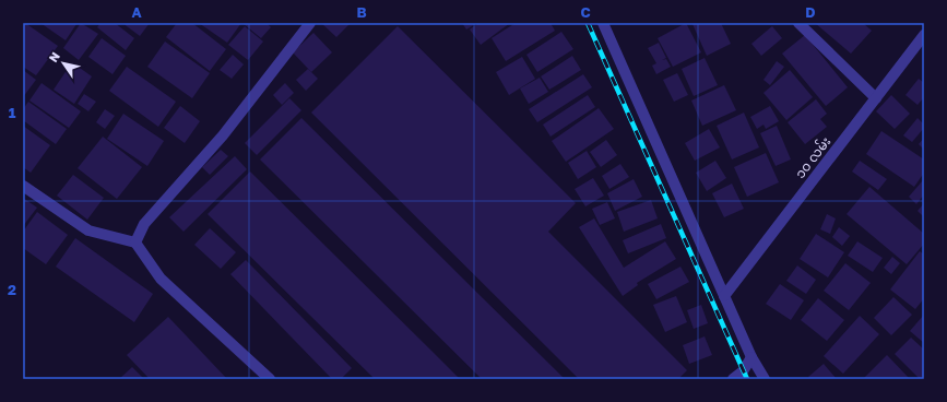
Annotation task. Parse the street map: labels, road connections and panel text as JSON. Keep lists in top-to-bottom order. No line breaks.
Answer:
{"streets":{"street":["၁၀ လမ်း"]},"north":"top left","grid":{"columns":["A","B","C","D"],"rows":["1","2"]}}
